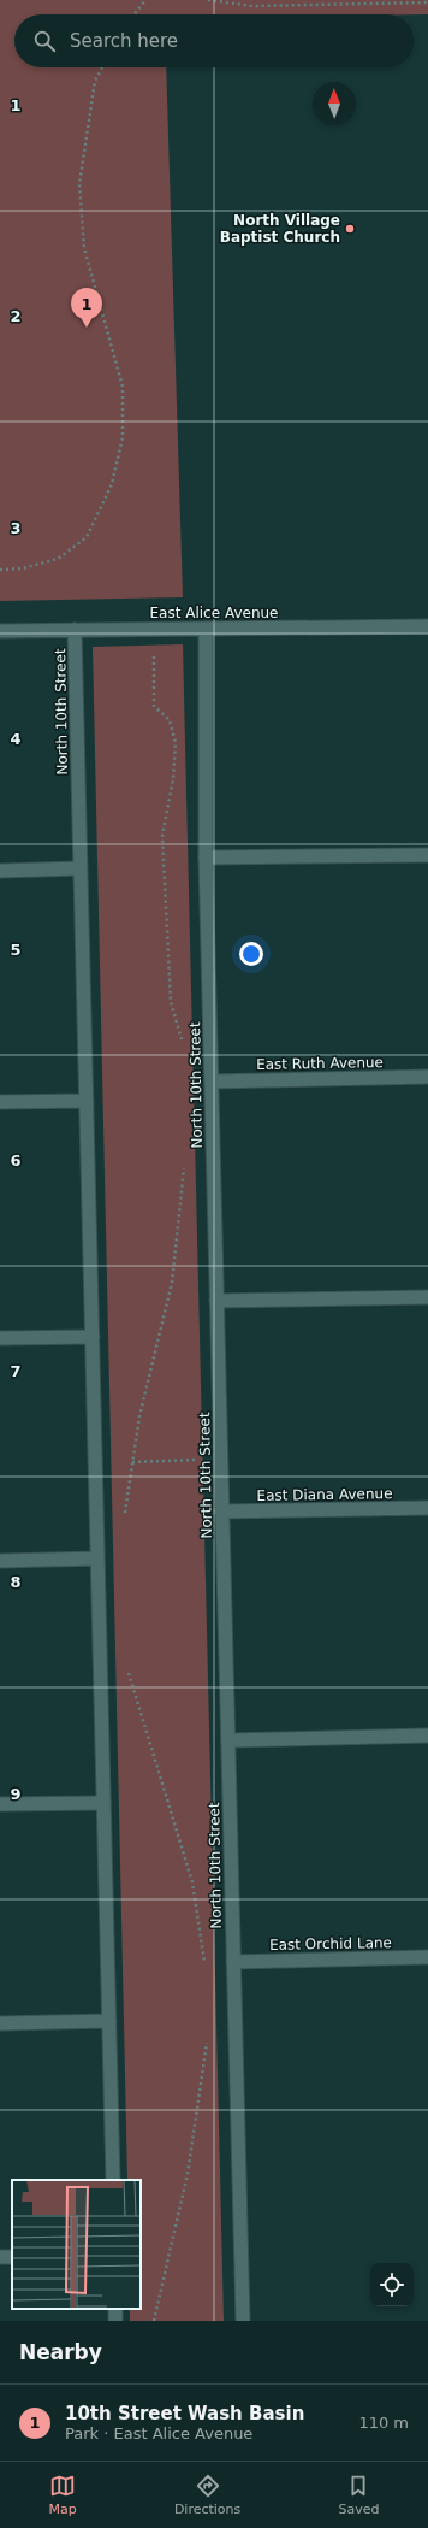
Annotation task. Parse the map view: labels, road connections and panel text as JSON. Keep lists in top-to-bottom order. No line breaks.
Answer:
{"streets":{"street":["East Alice Avenue","North 10th Street","East Ruth Avenue","East Diana Avenue","East Orchid Lane"]},"crossings":[["East Alice Avenue","North 10th Street"],["North 10th Street","East Ruth Avenue"],["North 10th Street","East Diana Avenue"],["North 10th Street","East Orchid Lane"]],"places":["North Village Baptist Church"],"north":"top","page":{"search":"Search here","pins":"1","heading":"Nearby","list":[{"mark":"1","name":"10th Street Wash Basin","note":"Park · East Alice Avenue","value":"110 m"}],"nav":["Map","Directions","Saved"]},"grid":{"rows":["1","2","3","4","5","6","7","8","9"]}}
